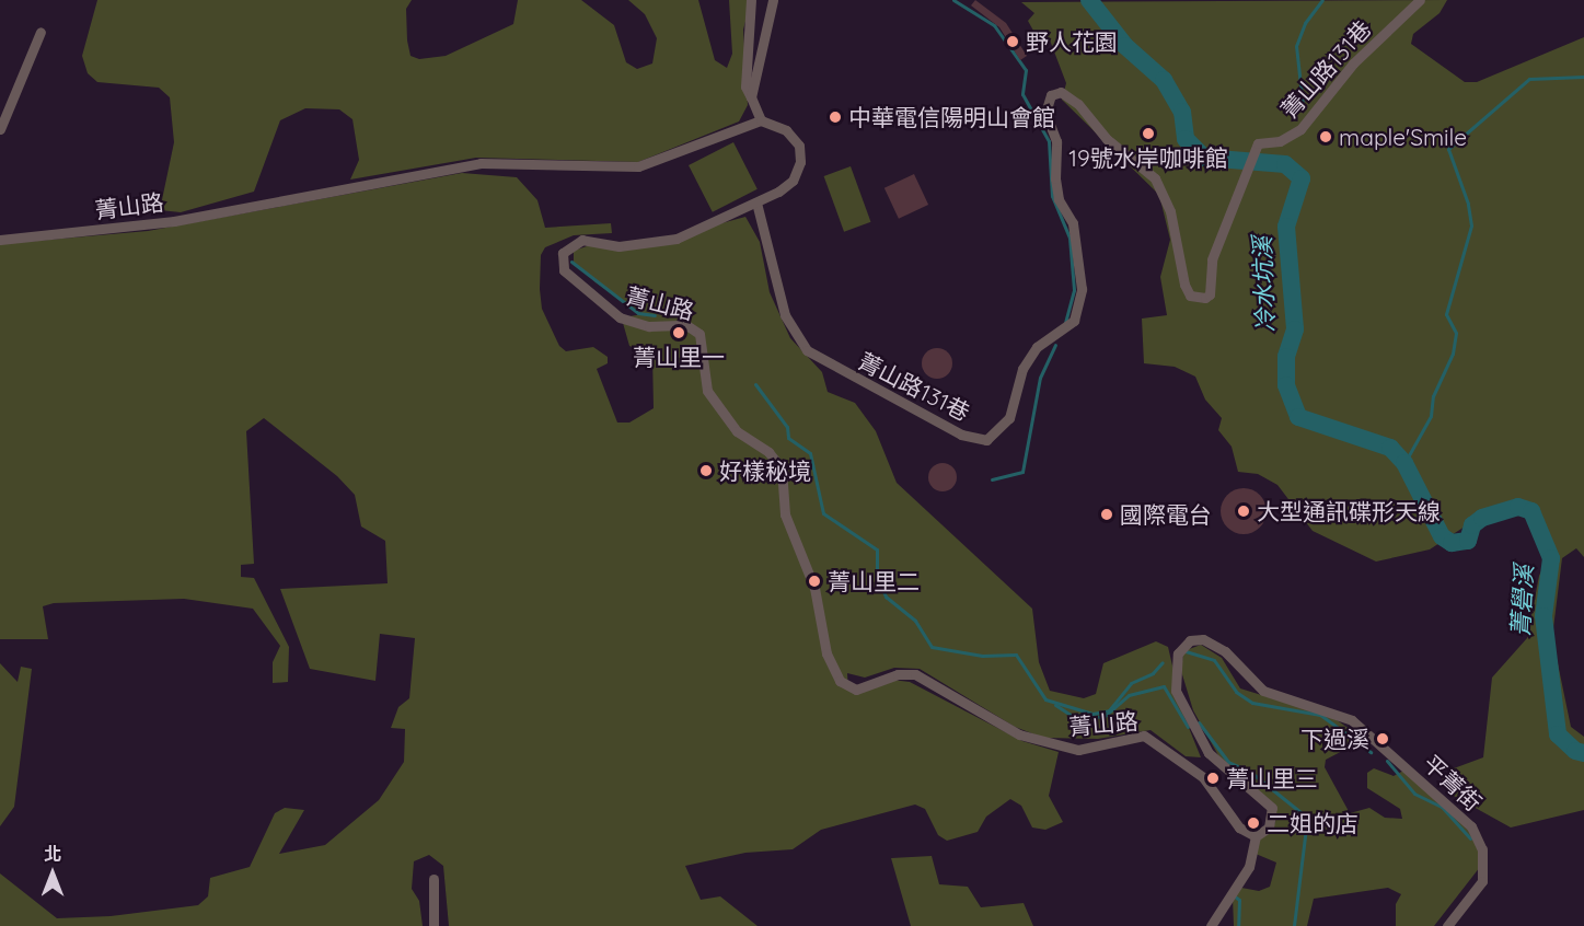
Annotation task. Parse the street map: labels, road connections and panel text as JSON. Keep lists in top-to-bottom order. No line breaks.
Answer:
{"streets":{"street":["菁山路131巷","菁山路","平菁街"]},"crossings":[["菁山路131巷","菁山路"],["菁山路","平菁街"]],"water":["冷水坑溪","菁礐溪"],"places":["野人花園","中華電信陽明山會館","19號水岸咖啡館","maple'Smile","菁山里一","好樣秘境","大型通訊碟形天線","國際電台","菁山里二","下過溪","菁山里三","二姐的店"],"north":"top"}
